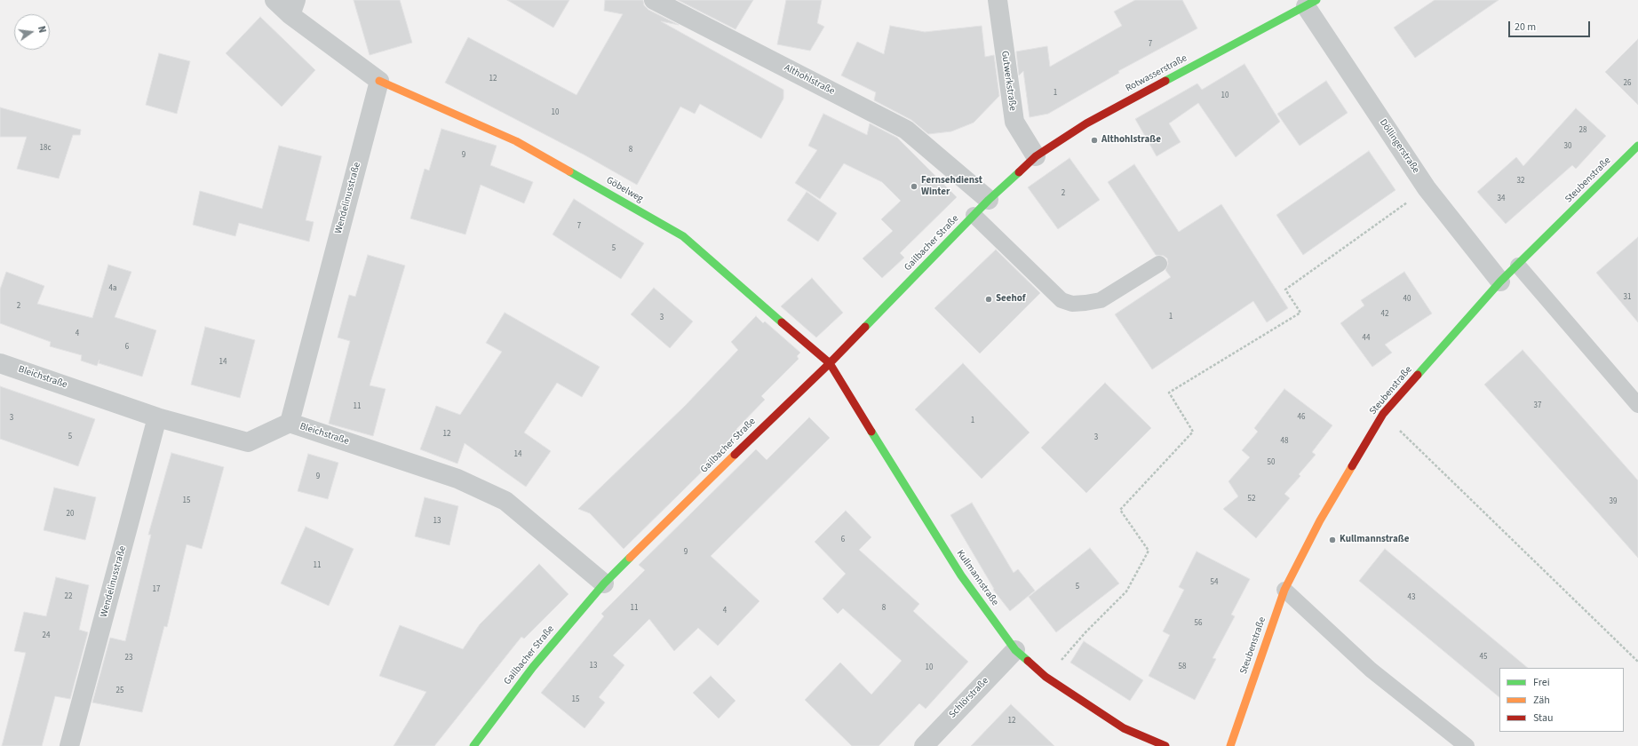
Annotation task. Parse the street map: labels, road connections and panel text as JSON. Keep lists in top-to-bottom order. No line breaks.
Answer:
{"streets":{"street":["Rotwasserstraße","Althohlstraße","Gutwerkstraße","Döllingerstraße","Steubenstraße","Göbelweg","Wendelinusstraße","Gailbacher Straße","Bleichstraße","Kullmannstraße","Schlörstraße"]},"crossings":[["Rotwasserstraße","Gutwerkstraße"],["Rotwasserstraße","Döllingerstraße"],["Rotwasserstraße","Gailbacher Straße"],["Althohlstraße","Gailbacher Straße"],["Döllingerstraße","Steubenstraße"],["Göbelweg","Wendelinusstraße"],["Göbelweg","Gailbacher Straße"],["Göbelweg","Kullmannstraße"],["Wendelinusstraße","Bleichstraße"],["Gailbacher Straße","Bleichstraße"],["Gailbacher Straße","Kullmannstraße"],["Kullmannstraße","Schlörstraße"]],"places":["Althohlstraße","Fernsehdienst Winter","Seehof","Kullmannstraße"],"house_numbers":["7","12","26","1","10","10","28","30","18c","8","9","32","2","34","7","5","4a","31","40","2","42","1","3","4","44","6","14","37","11","46","3","1","12","5","3","48","14","50","9","52","15","39","20","13","6","9","11","54","5","17","22","43","11","8","4","56","24","45","23","13","58","10","25","15","12"],"legend":["Frei","Zäh","Stau"],"scale_bar":"20 m","north":"right"}
